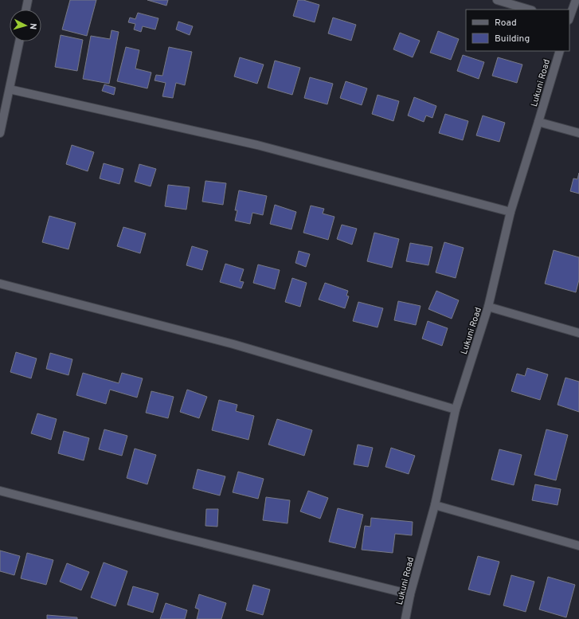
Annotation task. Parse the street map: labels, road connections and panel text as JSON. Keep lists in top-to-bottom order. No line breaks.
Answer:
{"streets":{"street":["Lukuni Road"]},"legend":["Road","Building"],"north":"right"}
